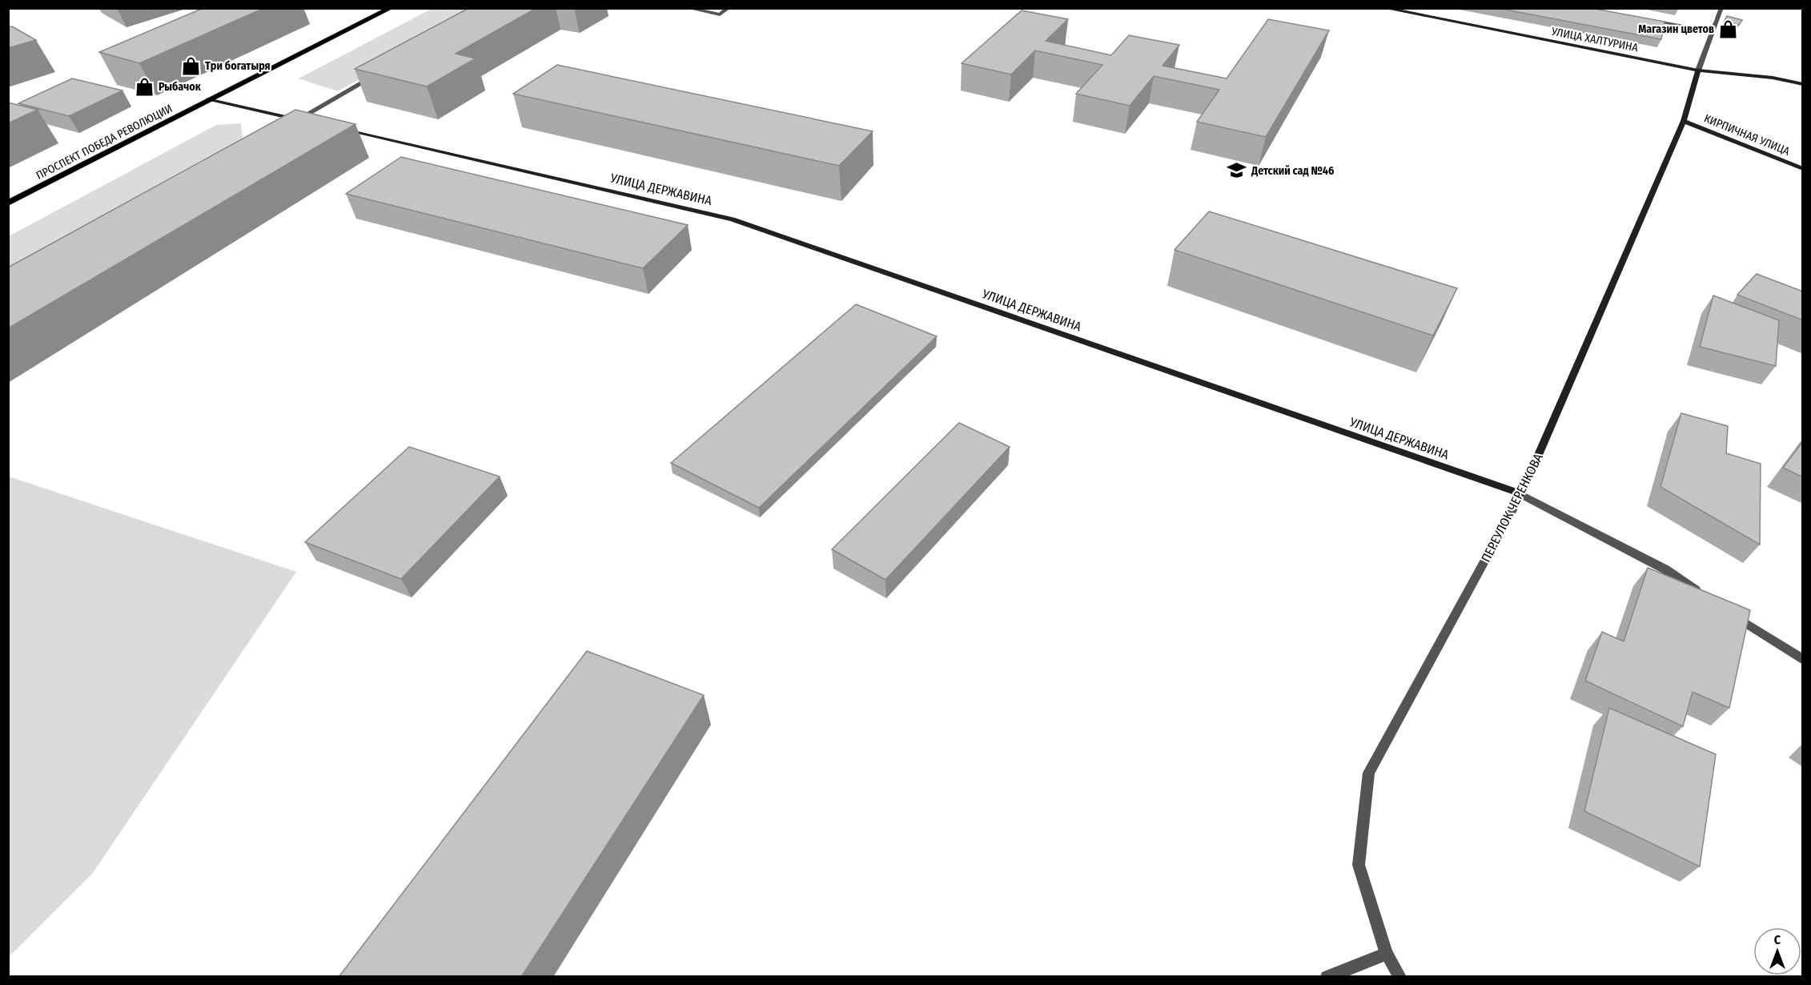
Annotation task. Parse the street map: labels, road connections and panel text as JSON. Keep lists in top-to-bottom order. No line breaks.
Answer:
{"streets":{"main road":["ПРОСПЕКТ ПОБЕДА РЕВОЛЮЦИИ"],"street":["УЛИЦА ХАЛТУРИНА","КИРПИЧНАЯ УЛИЦА","УЛИЦА ДЕРЖАВИНА","ПЕРЕУЛОК ЧЕРЕНКОВА"]},"crossings":[["УЛИЦА ХАЛТУРИНА","ПЕРЕУЛОК ЧЕРЕНКОВА"],["КИРПИЧНАЯ УЛИЦА","ПЕРЕУЛОК ЧЕРЕНКОВА"],["УЛИЦА ДЕРЖАВИНА","ПЕРЕУЛОК ЧЕРЕНКОВА"]],"places":{"shop":["Магазин цветов","Три богатыря","Рыбачок"],"school or university":["Детский сад №46"]},"north":"top"}
